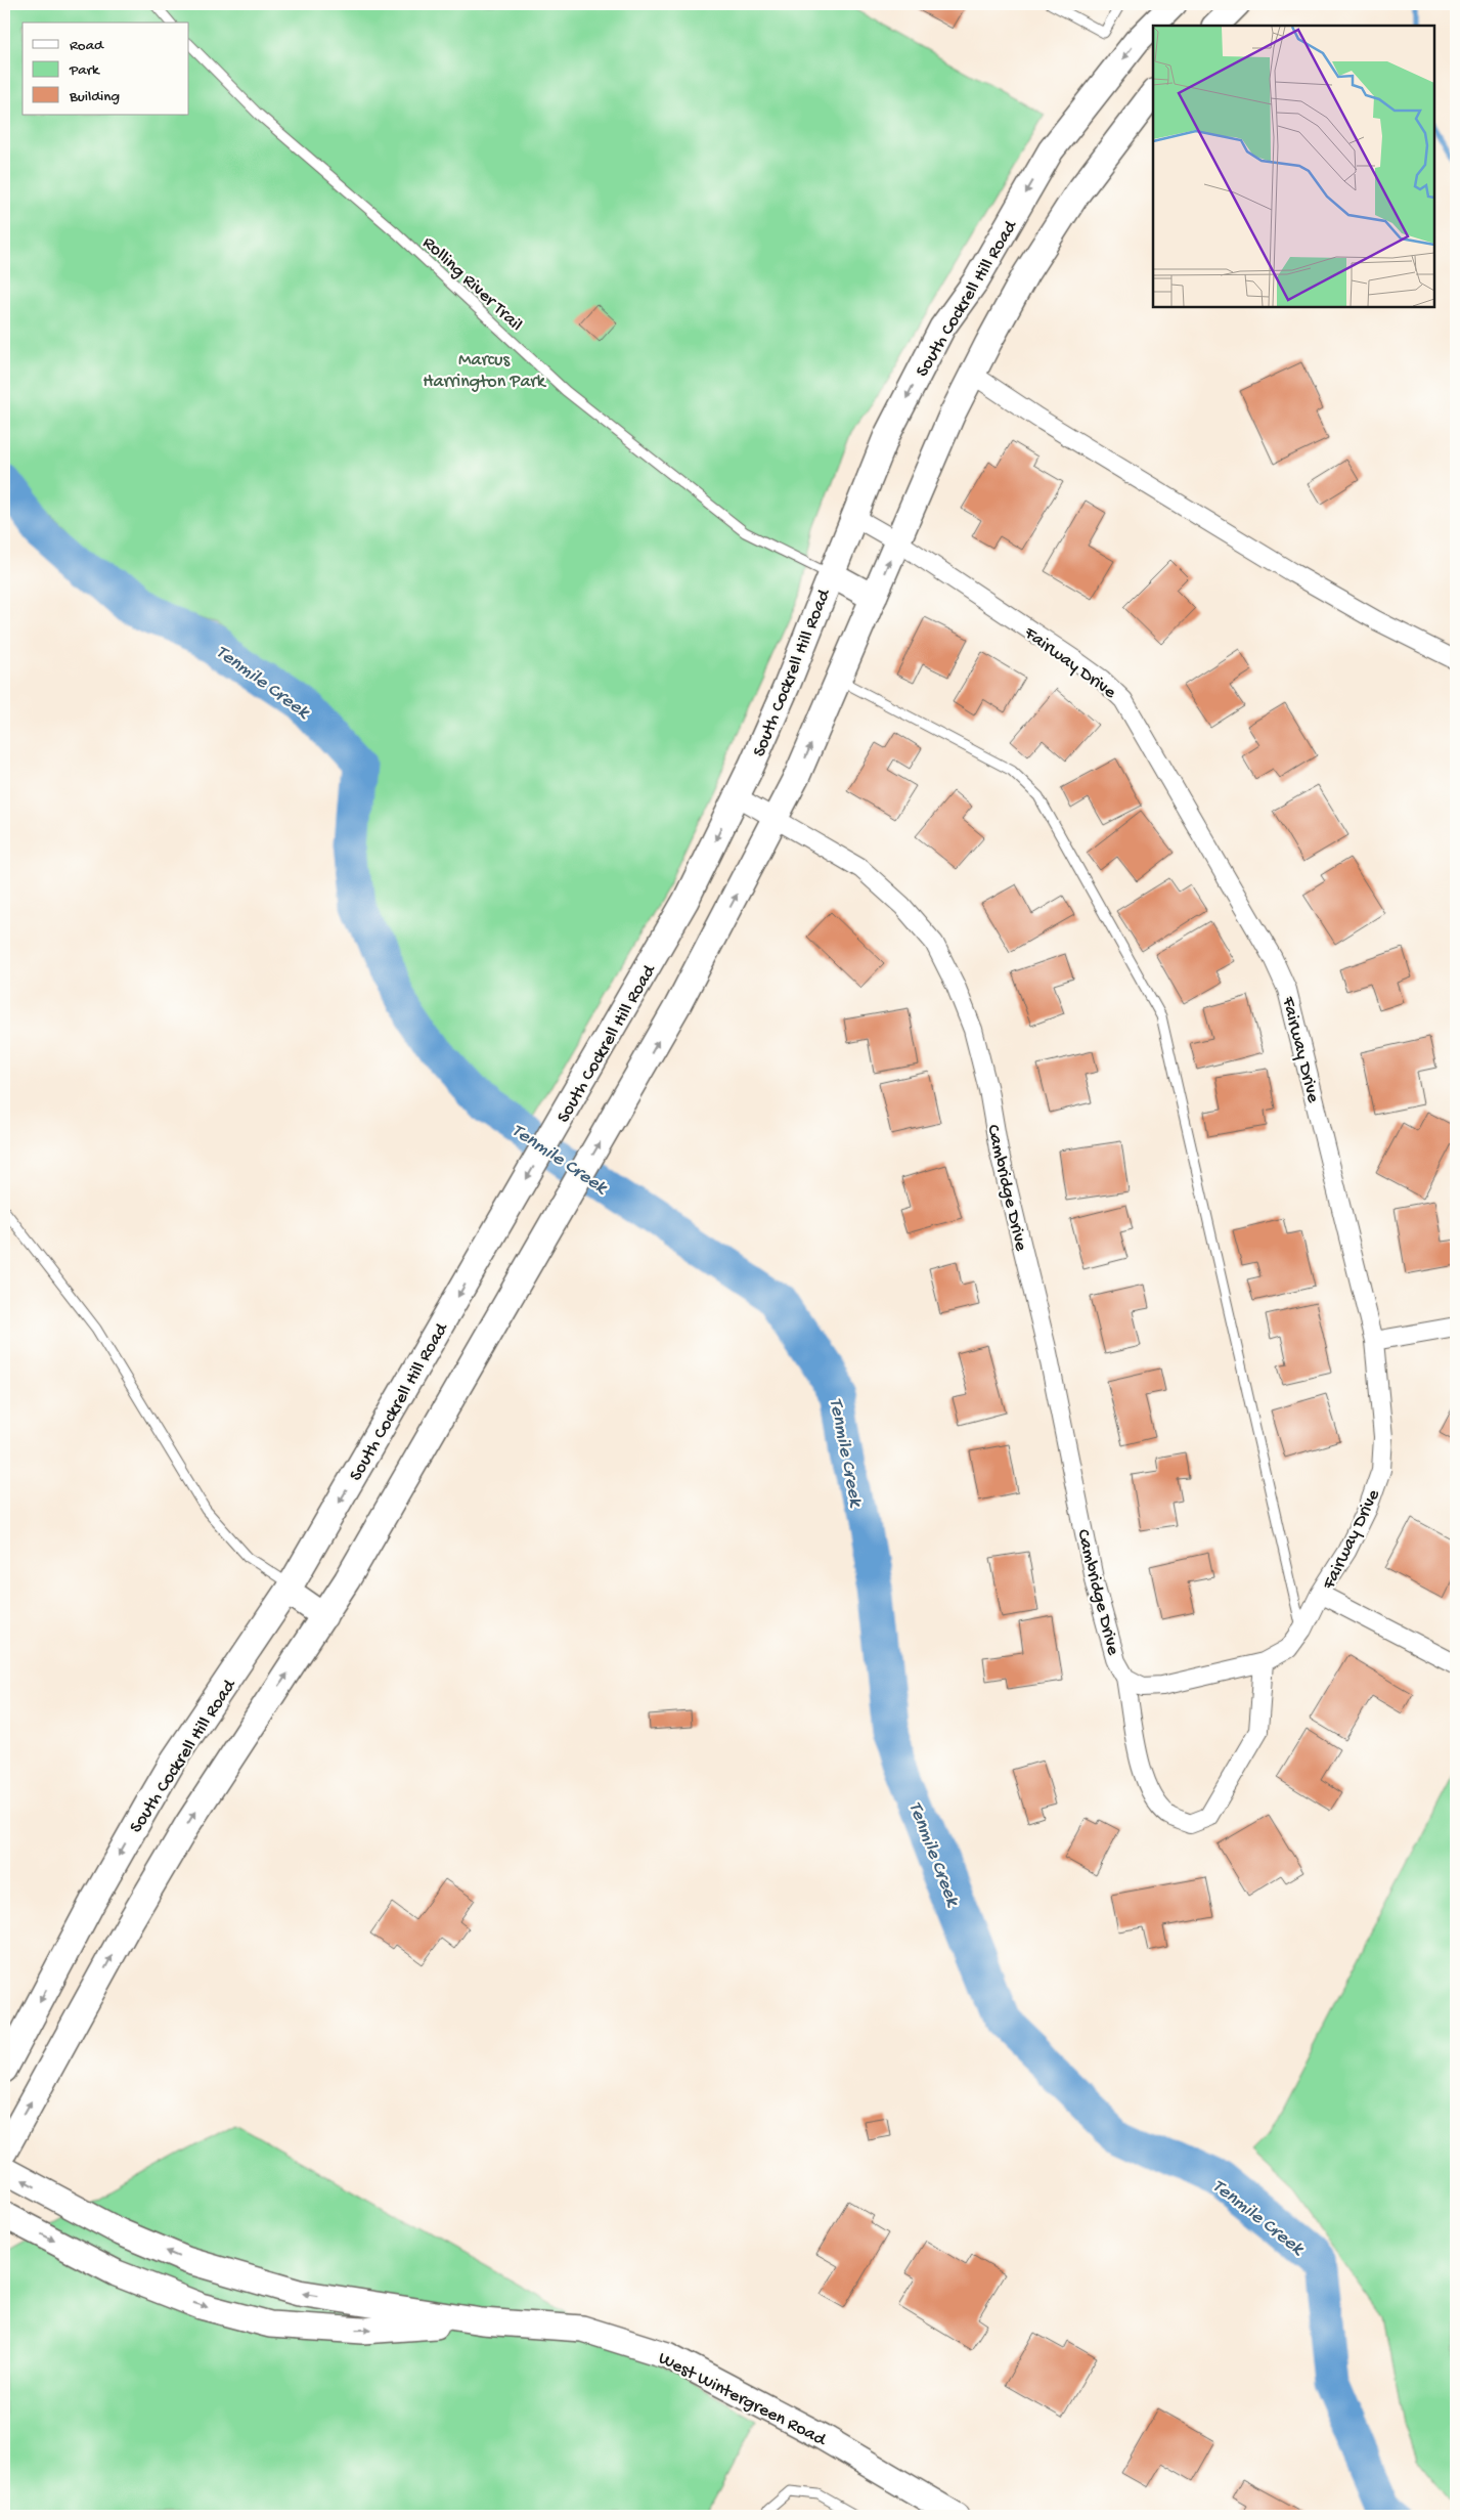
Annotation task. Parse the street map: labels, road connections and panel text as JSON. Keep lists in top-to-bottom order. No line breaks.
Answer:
{"streets":{"main road":["South Cockrell Hill Road","West Wintergreen Road"],"street":["Fairway Drive","Cambridge Drive"],"lane":["Rolling River Trail"]},"crossings":[["Rolling River Trail","South Cockrell Hill Road"],["South Cockrell Hill Road","Fairway Drive"],["South Cockrell Hill Road","Cambridge Drive"],["Fairway Drive","Cambridge Drive"]],"water":["Tenmile Creek"],"parks":["Marcus Harrington Park"],"legend":["Road","Park","Building"]}
